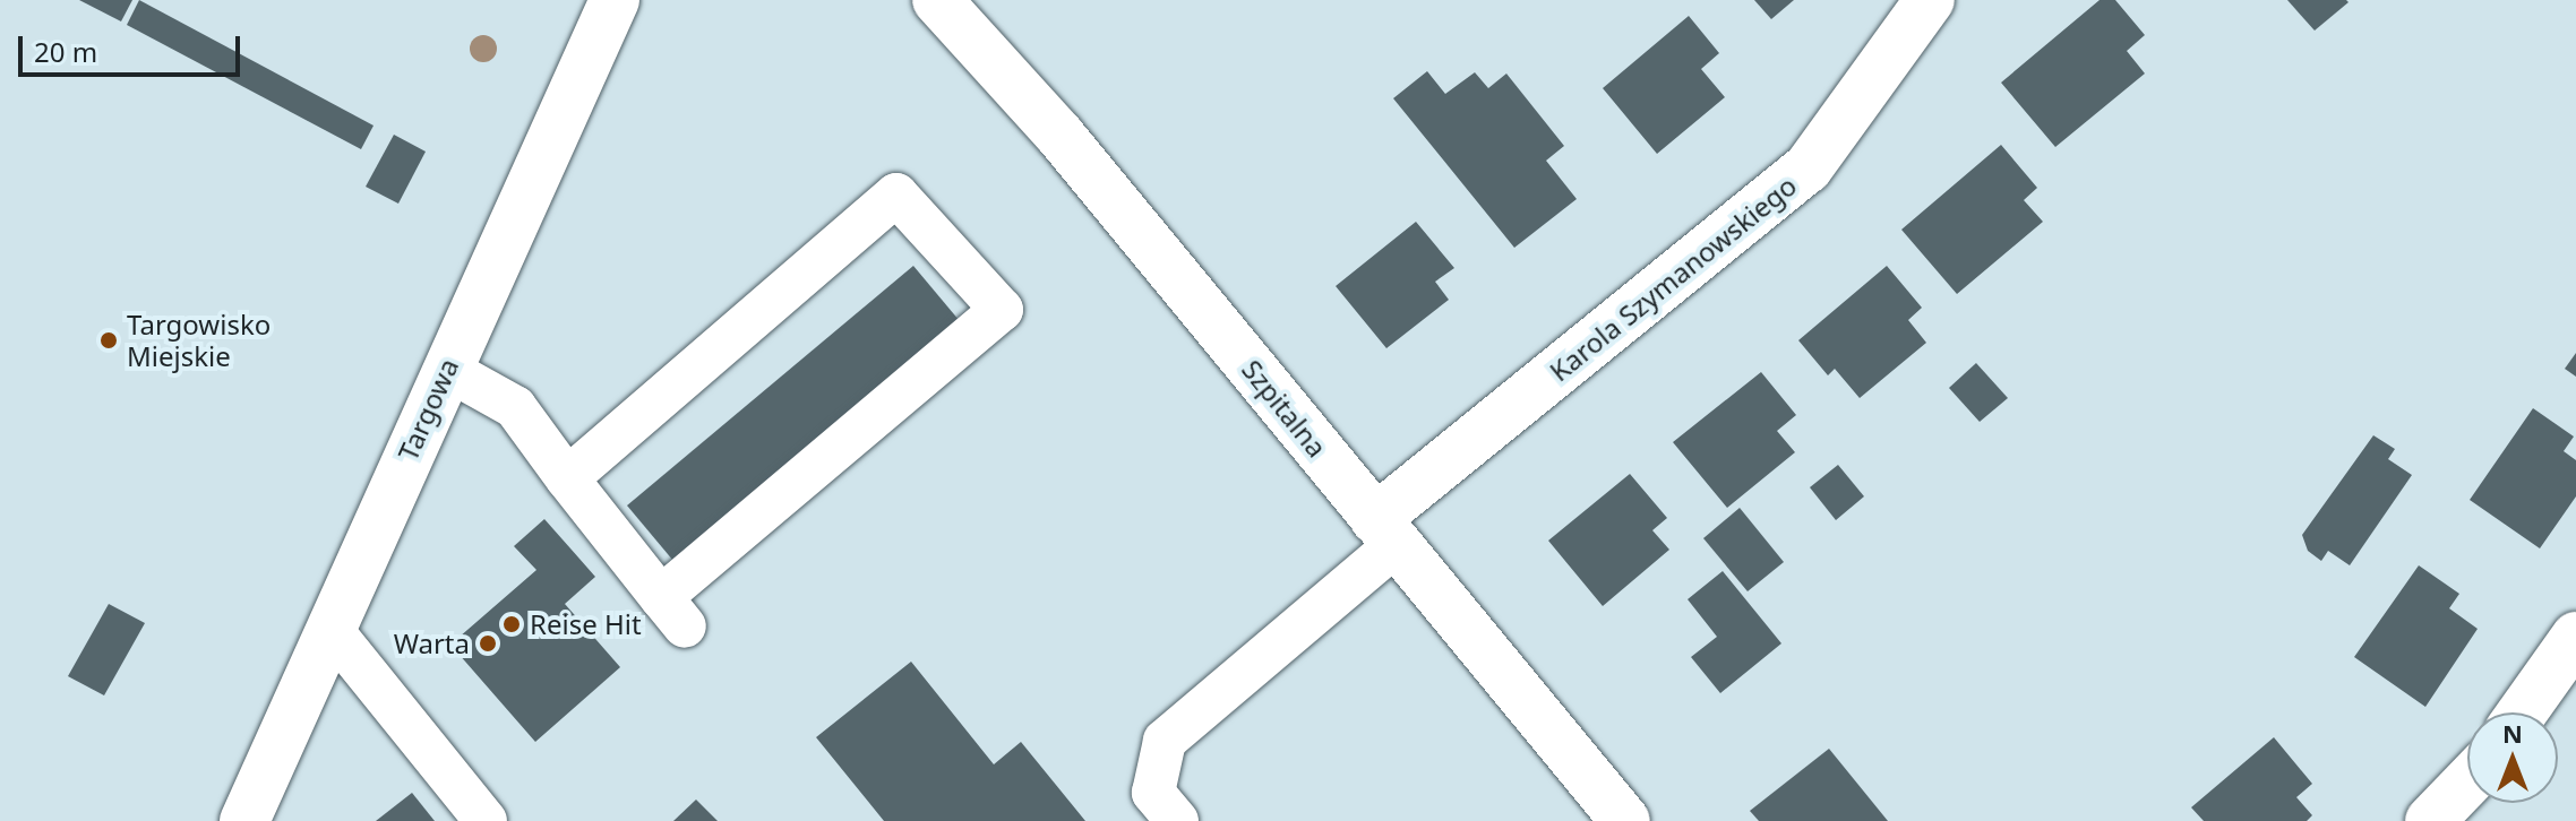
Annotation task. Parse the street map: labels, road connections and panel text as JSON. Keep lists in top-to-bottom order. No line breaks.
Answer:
{"streets":{"street":["Karola Szymanowskiego","Szpitalna","Targowa"]},"crossings":[["Karola Szymanowskiego","Szpitalna"]],"places":["Targowisko Miejskie","Reise Hit","Warta"],"scale_bar":"20 m","north":"top"}
